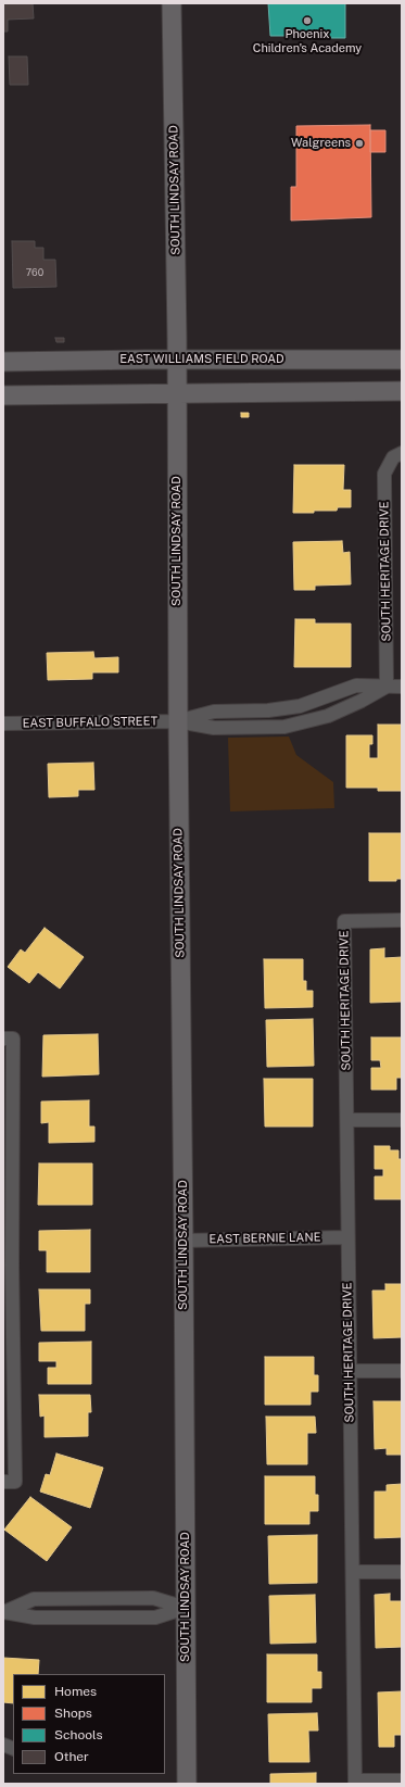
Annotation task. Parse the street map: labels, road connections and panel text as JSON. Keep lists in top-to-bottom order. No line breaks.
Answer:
{"streets":{"main road":["SOUTH LINDSAY ROAD","EAST WILLIAMS FIELD ROAD"],"street":["SOUTH HERITAGE DRIVE","EAST BUFFALO STREET","EAST BERNIE LANE"]},"crossings":[["SOUTH LINDSAY ROAD","EAST WILLIAMS FIELD ROAD"],["SOUTH LINDSAY ROAD","EAST BUFFALO STREET"],["SOUTH LINDSAY ROAD","EAST BERNIE LANE"],["SOUTH HERITAGE DRIVE","EAST BUFFALO STREET"],["SOUTH HERITAGE DRIVE","EAST BERNIE LANE"]],"places":["Phoenix Children's Academy","Walgreens"],"house_numbers":["760"],"legend":["Homes","Shops","Schools","Other"]}
